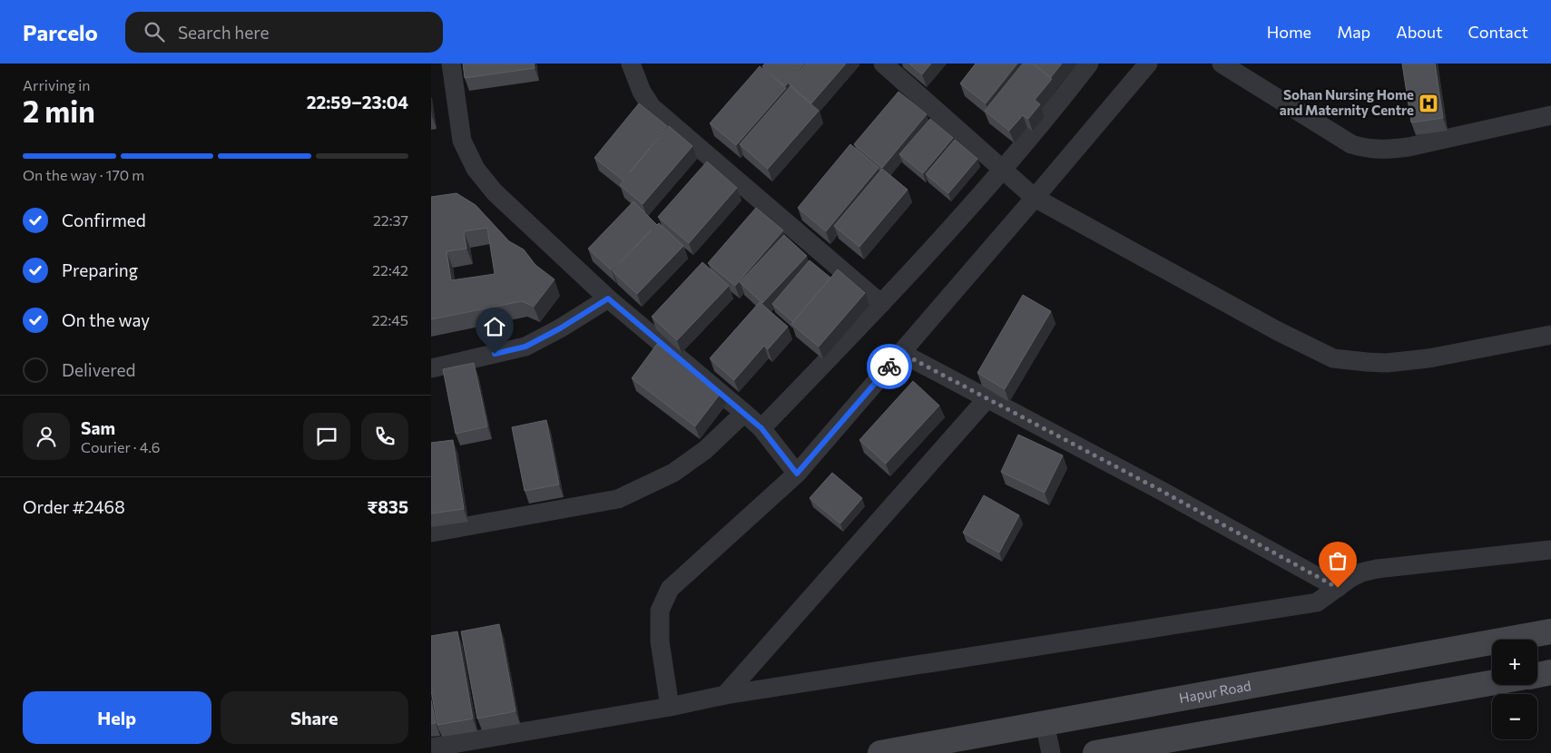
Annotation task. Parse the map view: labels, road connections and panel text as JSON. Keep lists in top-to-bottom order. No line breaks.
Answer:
{"streets":{"main road":["Hapur Road"]},"places":{"hospital":["Sohan Nursing Home and Maternity Centre"]},"page":{"header":"Parcelo","search":"Search here","nav":["Home","Map","About","Contact"],"heading":["2 min","Arriving in","22:59–23:04"],"panel":["Sam","Courier · 4.6","Order #2468","₹835"],"bar":"On the way · 170 m","list":[["Confirmed","22:37"],["Preparing","22:42"],["On the way","22:45"],"Delivered"],"map_buttons":["+","−"],"buttons":["Help","Share"]}}
